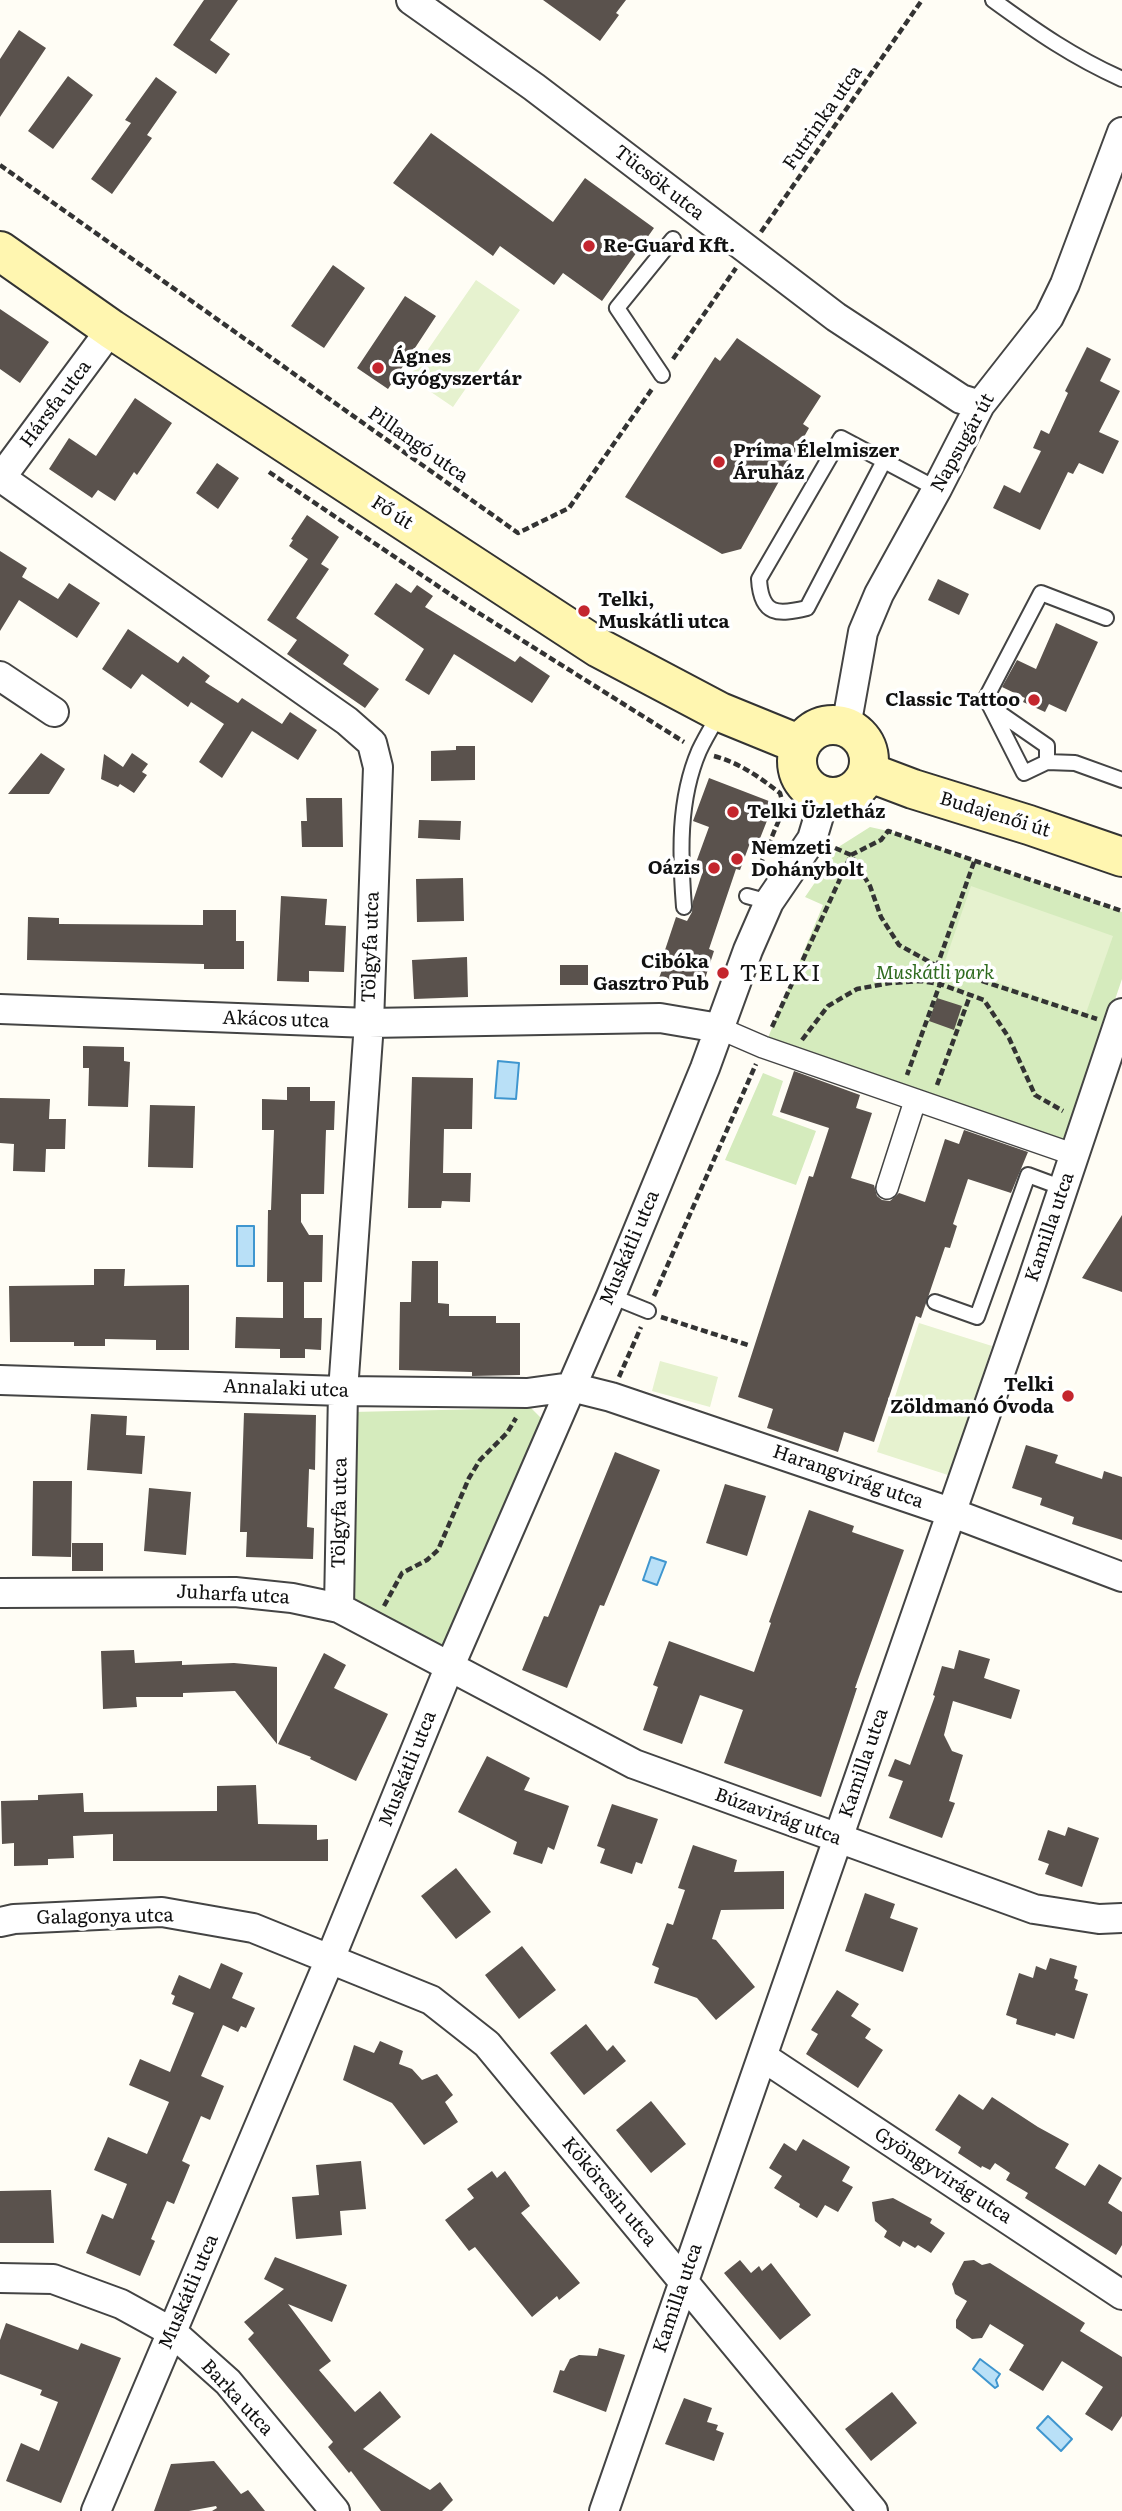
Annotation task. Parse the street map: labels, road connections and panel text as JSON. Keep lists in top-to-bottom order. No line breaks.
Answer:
{"streets":{"main road":["Fő út","Budajenői út"],"street":["Tücsök utca","Hársfa utca","Napsugár út","Tölgyfa utca","Akácos utca","Kamilla utca","Muskátli utca","Annalaki utca","Harangvirág utca","Juharfa utca","Búzavirág utca","Galagonya utca","Gyöngyvirág utca","Kökörcsin utca","Barka utca"],"path":["Futrinka utca","Pillangó utca"]},"crossings":[["Futrinka utca","Tücsök utca"],["Futrinka utca","Pillangó utca"],["Tücsök utca","Napsugár út"],["Tücsök utca","Pillangó utca"],["Hársfa utca","Fő út"],["Hársfa utca","Tölgyfa utca"],["Napsugár út","Fő út"],["Napsugár út","Budajenői út"],["Napsugár út","Muskátli utca"],["Fő út","Budajenői út"],["Fő út","Muskátli utca"],["Budajenői út","Muskátli utca"],["Tölgyfa utca","Akácos utca"],["Tölgyfa utca","Annalaki utca"],["Tölgyfa utca","Juharfa utca"],["Akácos utca","Muskátli utca"],["Kamilla utca","Harangvirág utca"],["Kamilla utca","Búzavirág utca"],["Kamilla utca","Gyöngyvirág utca"],["Kamilla utca","Kökörcsin utca"],["Muskátli utca","Annalaki utca"],["Muskátli utca","Harangvirág utca"],["Muskátli utca","Juharfa utca"],["Muskátli utca","Búzavirág utca"],["Muskátli utca","Galagonya utca"],["Muskátli utca","Kökörcsin utca"],["Muskátli utca","Barka utca"],["Annalaki utca","Harangvirág utca"],["Juharfa utca","Búzavirág utca"],["Galagonya utca","Kökörcsin utca"]],"districts":["TELKI"],"parks":["Muskátli park"],"places":["Re-Guard Kft.","Ágnes Gyógyszertár","Príma Élelmiszer Áruház","Telki, Muskátli utca","Classic Tattoo","Telki Üzletház","Nemzeti Dohánybolt","Oázis","Cibóka Gasztro Pub","Telki Zöldmanó Óvoda"]}
